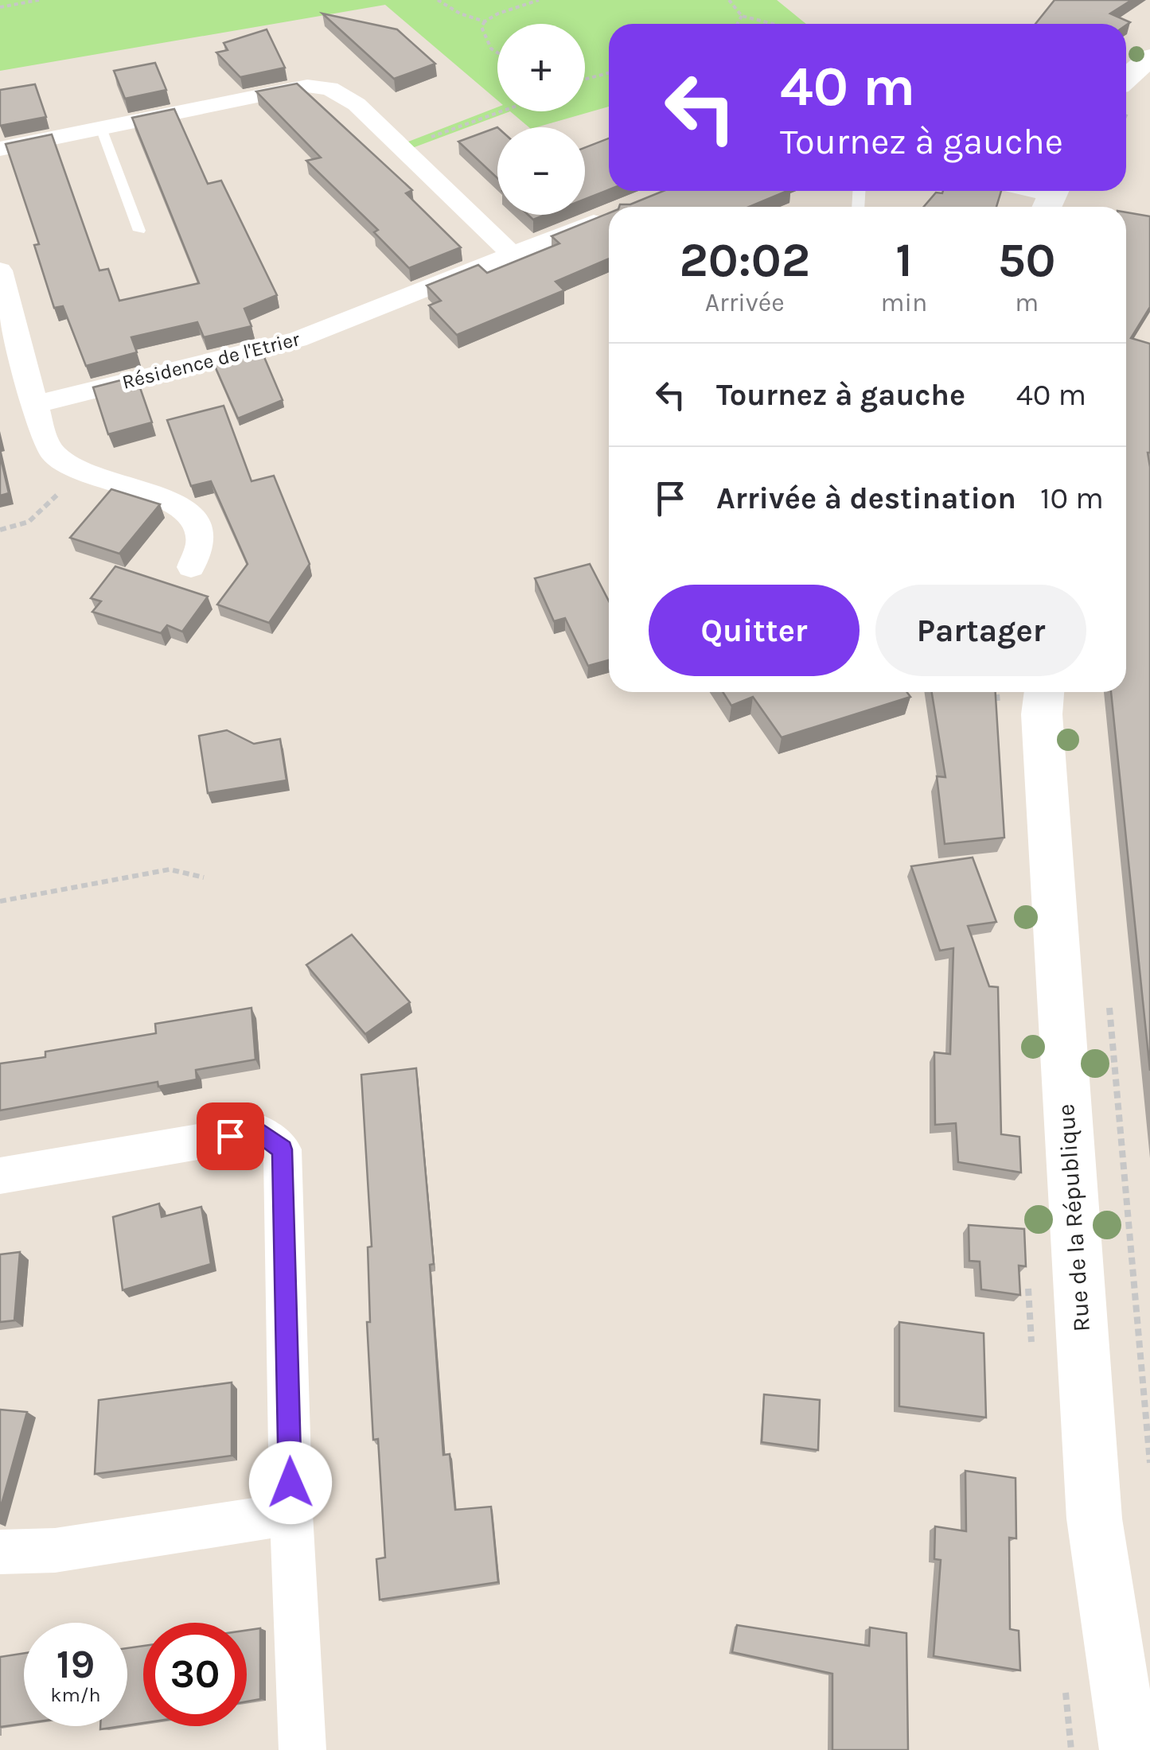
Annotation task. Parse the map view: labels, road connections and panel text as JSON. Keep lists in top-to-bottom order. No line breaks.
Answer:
{"streets":{"main road":["Rue de la République"],"street":["Résidence de l'Etrier"]},"page":{"map_buttons":["+","−"],"turn":["40 m","Tournez à gauche"],"eta":["20:02","Arrivée","1","min","50","m"],"list":[{"name":"Tournez à gauche","value":"40 m"},{"name":"Arrivée à destination","value":"10 m"}],"buttons":["Quitter","Partager"],"speed":"19 km/h","limit":"30"}}
